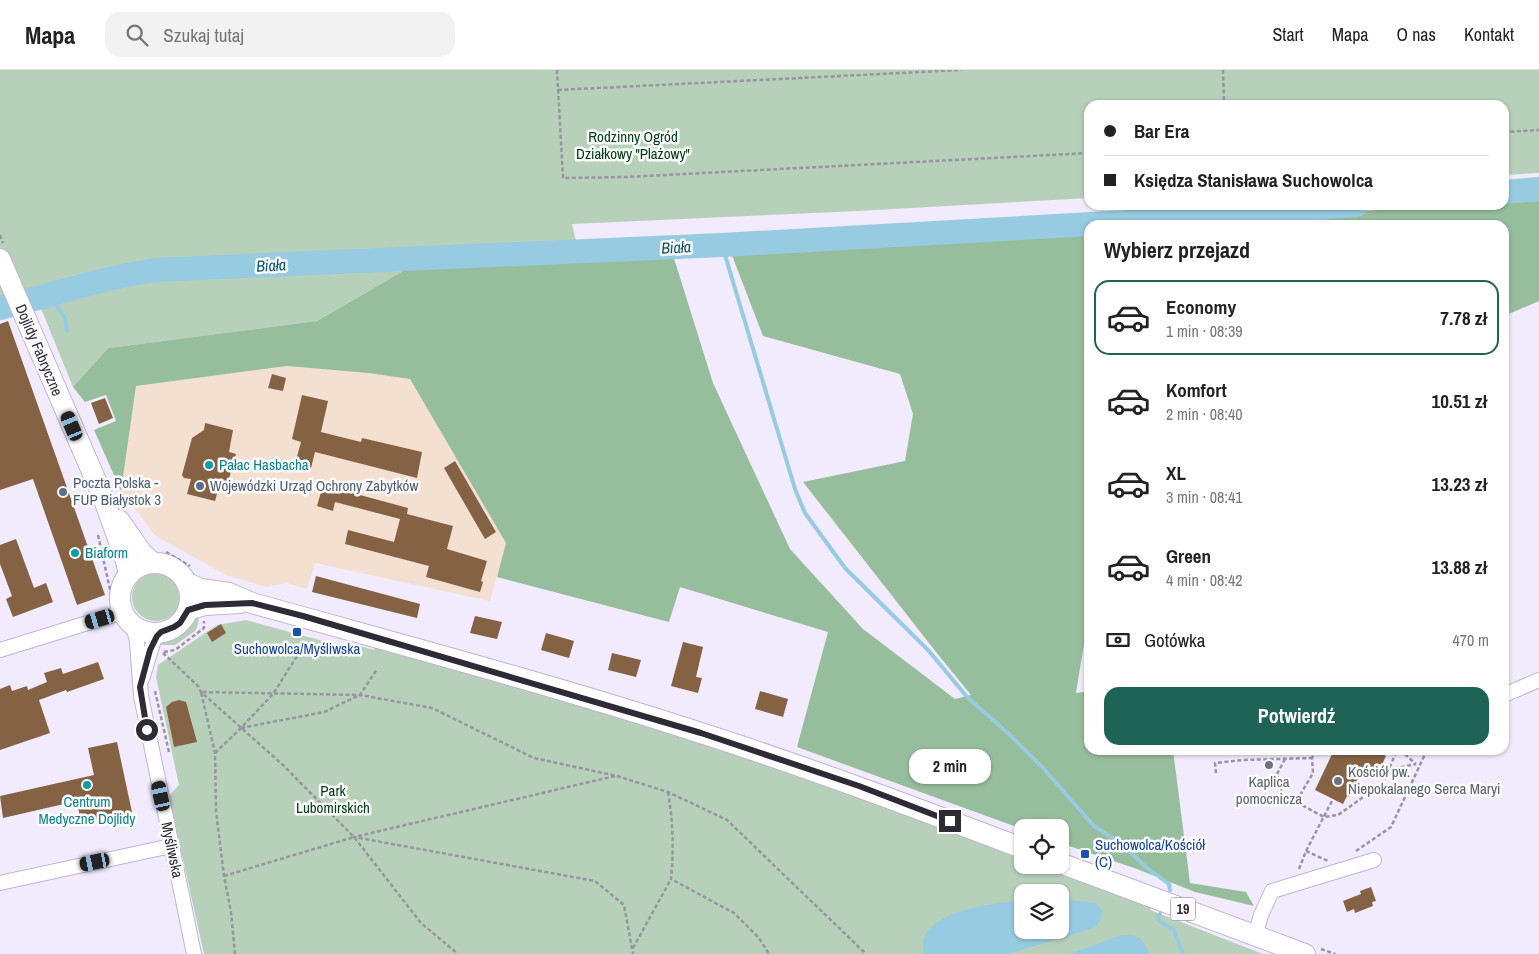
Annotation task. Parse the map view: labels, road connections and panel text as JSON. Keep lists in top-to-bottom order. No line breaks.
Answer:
{"streets":{"highway":["Dojlidy Fabryczne","19"],"street":["Myśliwska"]},"crossings":[["Dojlidy Fabryczne","Myśliwska"]],"water":["Biała"],"parks":["Rodzinny Ogród Działkowy \"Plażowy\"","Park Lubomirskich"],"places":{"other":["Pałac Hasbacha","Wojewódzki Urząd Ochrony Zabytków","Poczta Polska - FUP Białystok 3","Biaform","Kaplica pomocnicza","Kościół pw. Niepokalanego Serca Maryi","Centrum Medyczne Dojlidy"],"transit":["Suchowolca/Myśliwska","Suchowolca/Kościół (C)"]},"page":{"header":"Mapa","search":"Szukaj tutaj","nav":["Start","Mapa","O nas","Kontakt"],"banner":["Bar Era","Księdza Stanisława Suchowolca"],"heading":"Wybierz przejazd","list":[{"name":"Economy","note":"1 min · 08:39","value":"7.78 zł"},{"name":"Komfort","note":"2 min · 08:40","value":"10.51 zł"},{"name":"XL","note":"3 min · 08:41","value":"13.23 zł"},{"name":"Green","note":"4 min · 08:42","value":"13.88 zł"}],"pay":["Gotówka","470 m"],"buttons":"Potwierdź","bubble":"2 min"}}
